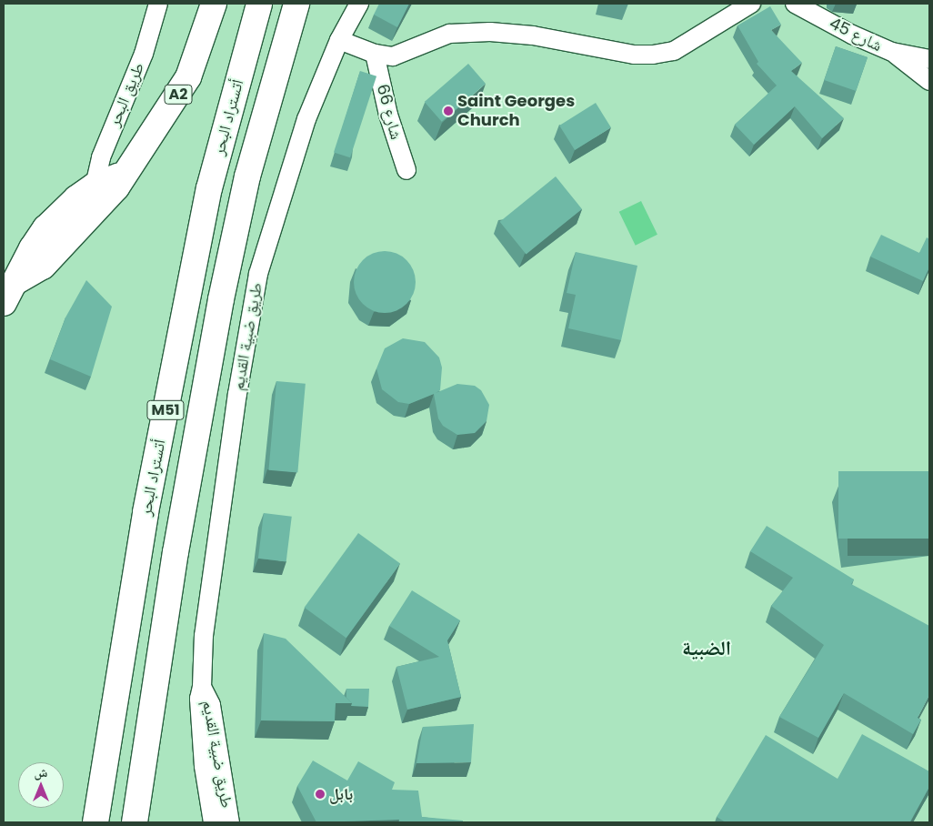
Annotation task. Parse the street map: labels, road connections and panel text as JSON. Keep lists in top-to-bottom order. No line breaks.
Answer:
{"streets":{"highway":["A2","أتستراد البحر","M51"],"street":["شارع 45","طريق البحر","شارع 66","طريق ضبية القديم"]},"crossings":[["طريق البحر","A2"]],"districts":["الضبية"],"places":["Saint Georges Church","بابل"],"north":"top"}
